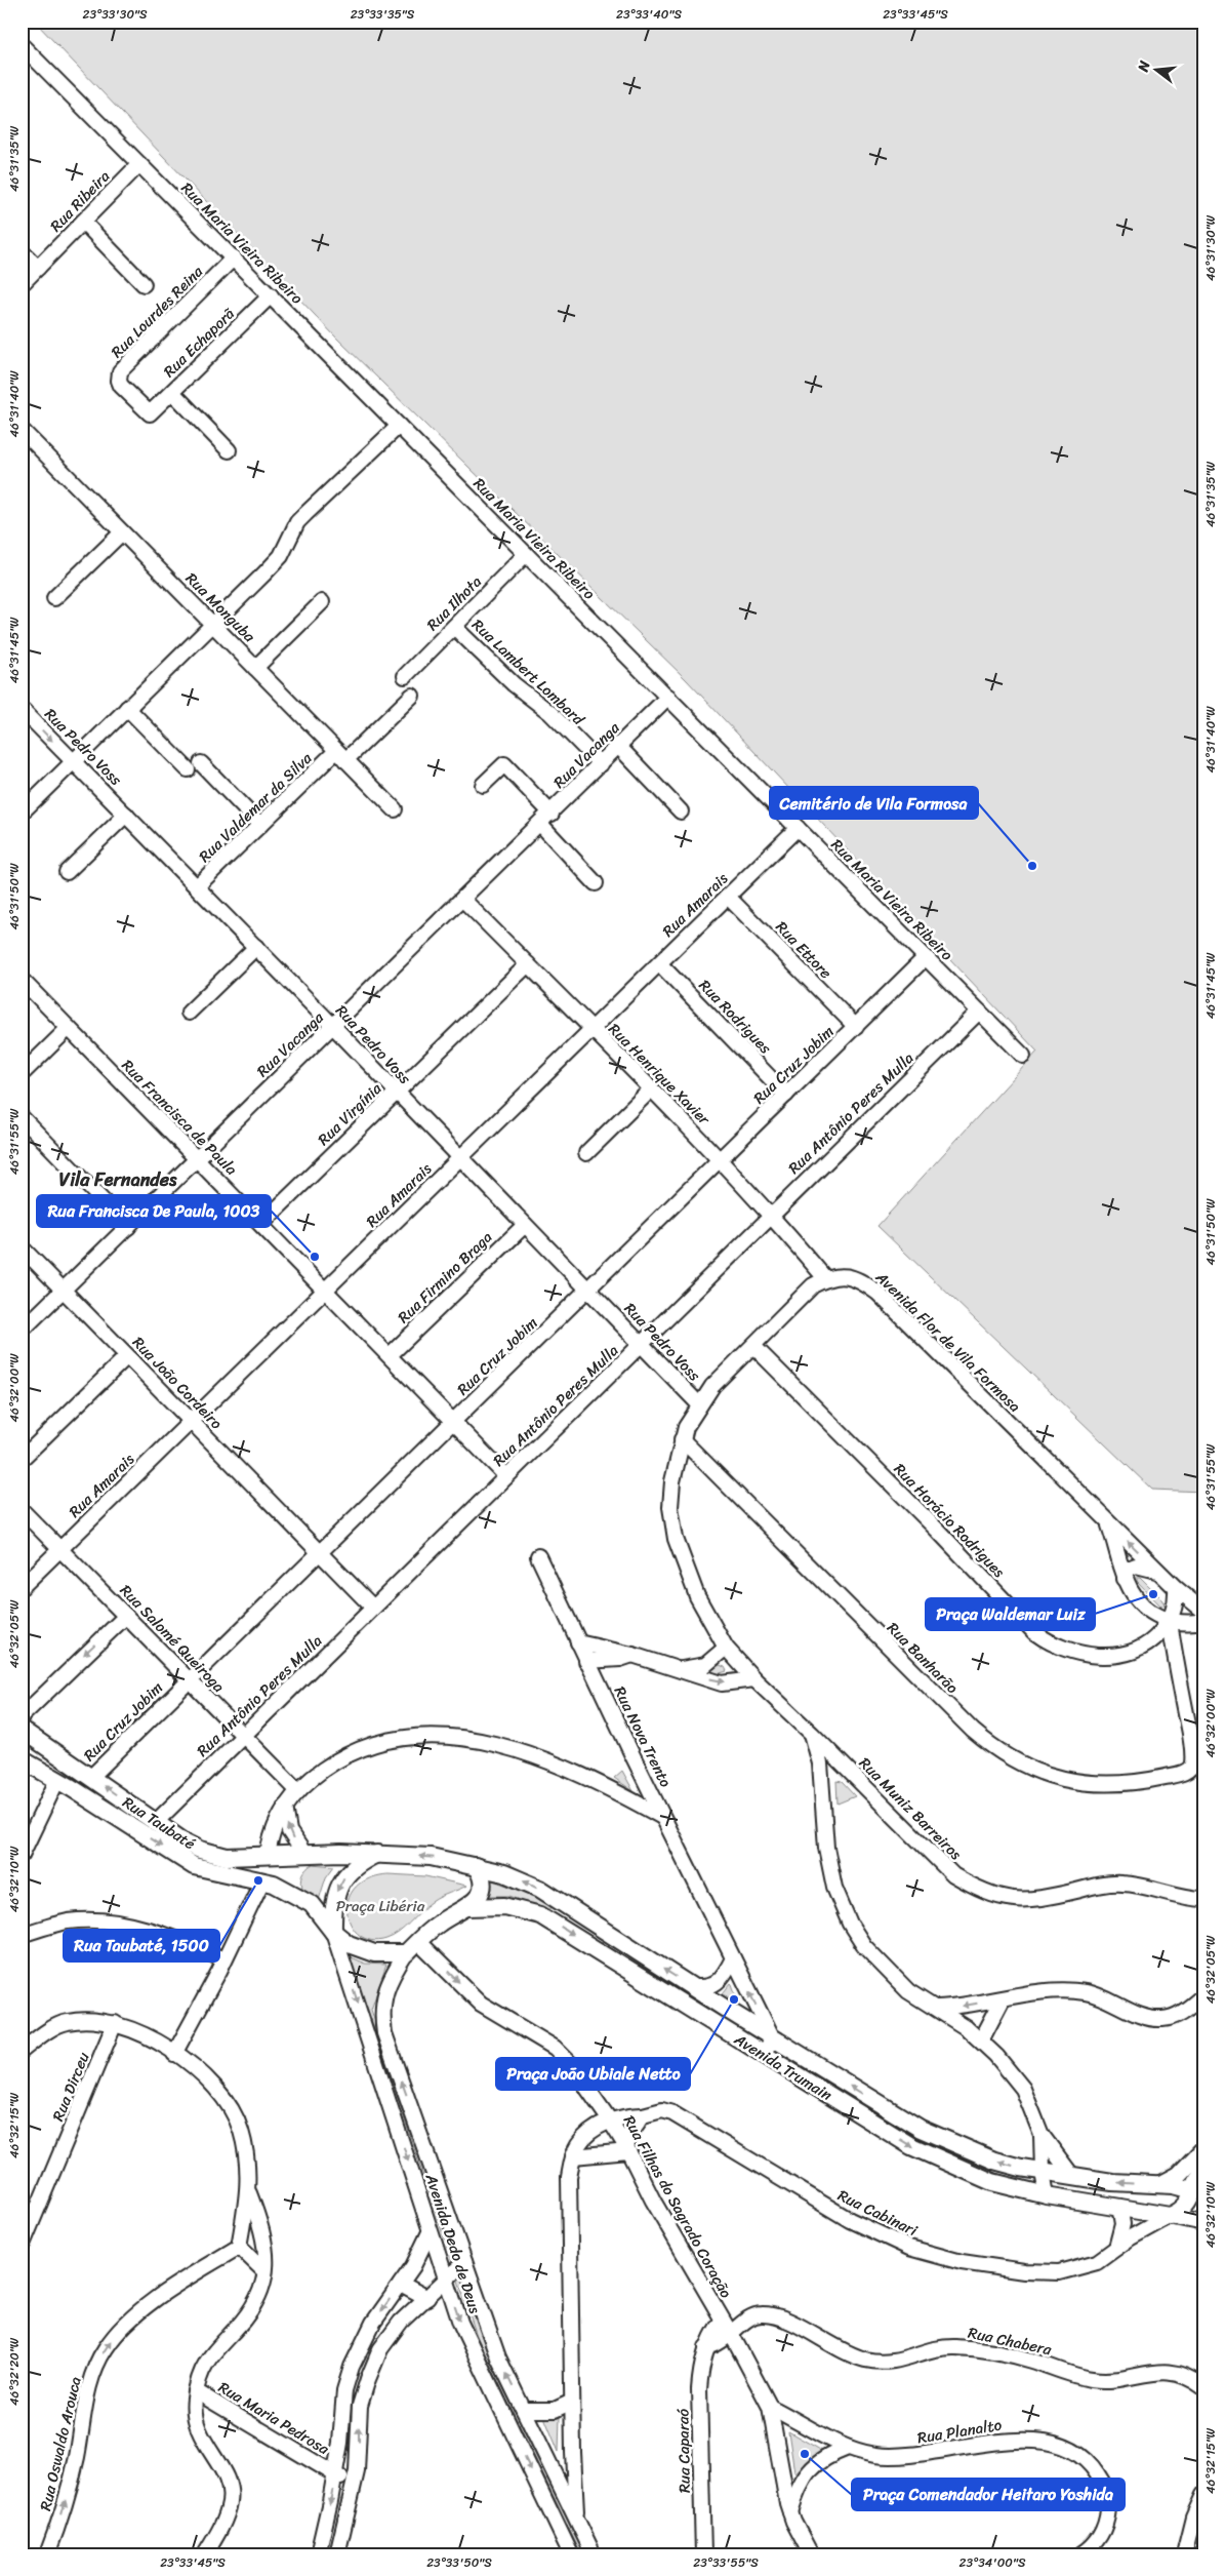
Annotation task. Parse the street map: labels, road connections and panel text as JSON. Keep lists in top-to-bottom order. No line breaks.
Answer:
{"streets":{"main road":["Rua Taubaté","Avenida Trumain"],"street":["Rua Ribeira","Rua Maria Vieira Ribeiro","Rua Lourdes Reina","Rua Echaporã","Rua Ilhota","Rua Monguba","Rua Lambert Lombard","Rua Pedro Voss","Rua Vacanga","Rua Valdemar da Silva","Rua Amarais","Rua Ettore","Rua Rodrigues","Rua Cruz Jobim","Rua Henrique Xavier","Rua Antônio Peres Mulla","Rua Virgínia","Rua Francisca de Paula","Rua Firmino Braga","Avenida Flor de Vila Formosa","Rua João Cordeiro","Rua Horácio Rodrigues","Rua Salomé Queiroga","Rua Banharão","Rua Nova Trento","Rua Muniz Barreiros","Rua Dirceu","Rua Filhas do Sagrado Coração","Rua Cabinari","Avenida Dedo de Deus","Rua Chabera","Rua Maria Pedrosa","Rua Planalto","Rua Oswaldo Arouca","Rua Caparaó"]},"crossings":[["Rua Ribeira","Rua Maria Vieira Ribeiro"],["Rua Maria Vieira Ribeiro","Rua Lourdes Reina"],["Rua Maria Vieira Ribeiro","Rua Echaporã"],["Rua Maria Vieira Ribeiro","Rua Ilhota"],["Rua Maria Vieira Ribeiro","Rua Vacanga"],["Rua Maria Vieira Ribeiro","Rua Amarais"],["Rua Maria Vieira Ribeiro","Rua Cruz Jobim"],["Rua Maria Vieira Ribeiro","Rua Antônio Peres Mulla"],["Rua Lourdes Reina","Rua Echaporã"],["Rua Ilhota","Rua Lambert Lombard"],["Rua Monguba","Rua Valdemar da Silva"],["Rua Lambert Lombard","Rua Vacanga"],["Rua Pedro Voss","Rua Vacanga"],["Rua Pedro Voss","Rua Valdemar da Silva"],["Rua Pedro Voss","Rua Amarais"],["Rua Pedro Voss","Rua Cruz Jobim"],["Rua Pedro Voss","Rua Antônio Peres Mulla"],["Rua Pedro Voss","Rua Virgínia"],["Rua Pedro Voss","Rua Firmino Braga"],["Rua Vacanga","Rua Henrique Xavier"],["Rua Vacanga","Rua Francisca de Paula"],["Rua Vacanga","Rua João Cordeiro"],["Rua Amarais","Rua Ettore"],["Rua Amarais","Rua Rodrigues"],["Rua Amarais","Rua Henrique Xavier"],["Rua Amarais","Rua Francisca de Paula"],["Rua Amarais","Rua João Cordeiro"],["Rua Amarais","Rua Salomé Queiroga"],["Rua Ettore","Rua Cruz Jobim"],["Rua Rodrigues","Rua Cruz Jobim"],["Rua Cruz Jobim","Rua Henrique Xavier"],["Rua Cruz Jobim","Rua Francisca de Paula"],["Rua Cruz Jobim","Rua João Cordeiro"],["Rua Cruz Jobim","Rua Salomé Queiroga"],["Rua Cruz Jobim","Rua Taubaté"],["Rua Henrique Xavier","Rua Antônio Peres Mulla"],["Rua Henrique Xavier","Rua Virgínia"],["Rua Henrique Xavier","Avenida Flor de Vila Formosa"],["Rua Antônio Peres Mulla","Rua Francisca de Paula"],["Rua Antônio Peres Mulla","Rua João Cordeiro"],["Rua Antônio Peres Mulla","Rua Salomé Queiroga"],["Rua Antônio Peres Mulla","Rua Taubaté"],["Rua Virgínia","Rua Francisca de Paula"],["Rua Francisca de Paula","Rua Firmino Braga"],["Avenida Flor de Vila Formosa","Rua Horácio Rodrigues"],["Avenida Flor de Vila Formosa","Rua Banharão"],["Rua Horácio Rodrigues","Rua Banharão"],["Rua Nova Trento","Avenida Trumain"],["Rua Taubaté","Avenida Dedo de Deus"],["Avenida Trumain","Rua Cabinari"],["Rua Filhas do Sagrado Coração","Rua Cabinari"],["Rua Filhas do Sagrado Coração","Rua Chabera"],["Rua Filhas do Sagrado Coração","Rua Planalto"],["Rua Filhas do Sagrado Coração","Rua Caparaó"],["Rua Cabinari","Avenida Dedo de Deus"]],"one_way":["Rua Filhas do Sagrado Coração"],"districts":["Vila Fernandes"],"parks":["Praça Libéria"],"places":["Cemitério de Vila Formosa","Rua Francisca De Paula, 1003","Praça Waldemar Luiz","Rua Taubaté, 1500","Praça João Ubiale Netto","Praça Comendador Heitaro Yoshida"],"north":"left","coordinates":["23°33'30\"S","23°33'35\"S","23°33'40\"S","23°33'45\"S","46°31'35\"W","46°31'30\"W","46°31'40\"W","46°31'45\"W","46°31'50\"W","46°31'55\"W","46°32'00\"W","46°32'05\"W","46°32'10\"W","46°32'15\"W","46°32'20\"W","23°33'50\"S","23°33'55\"S","23°34'00\"S"]}
